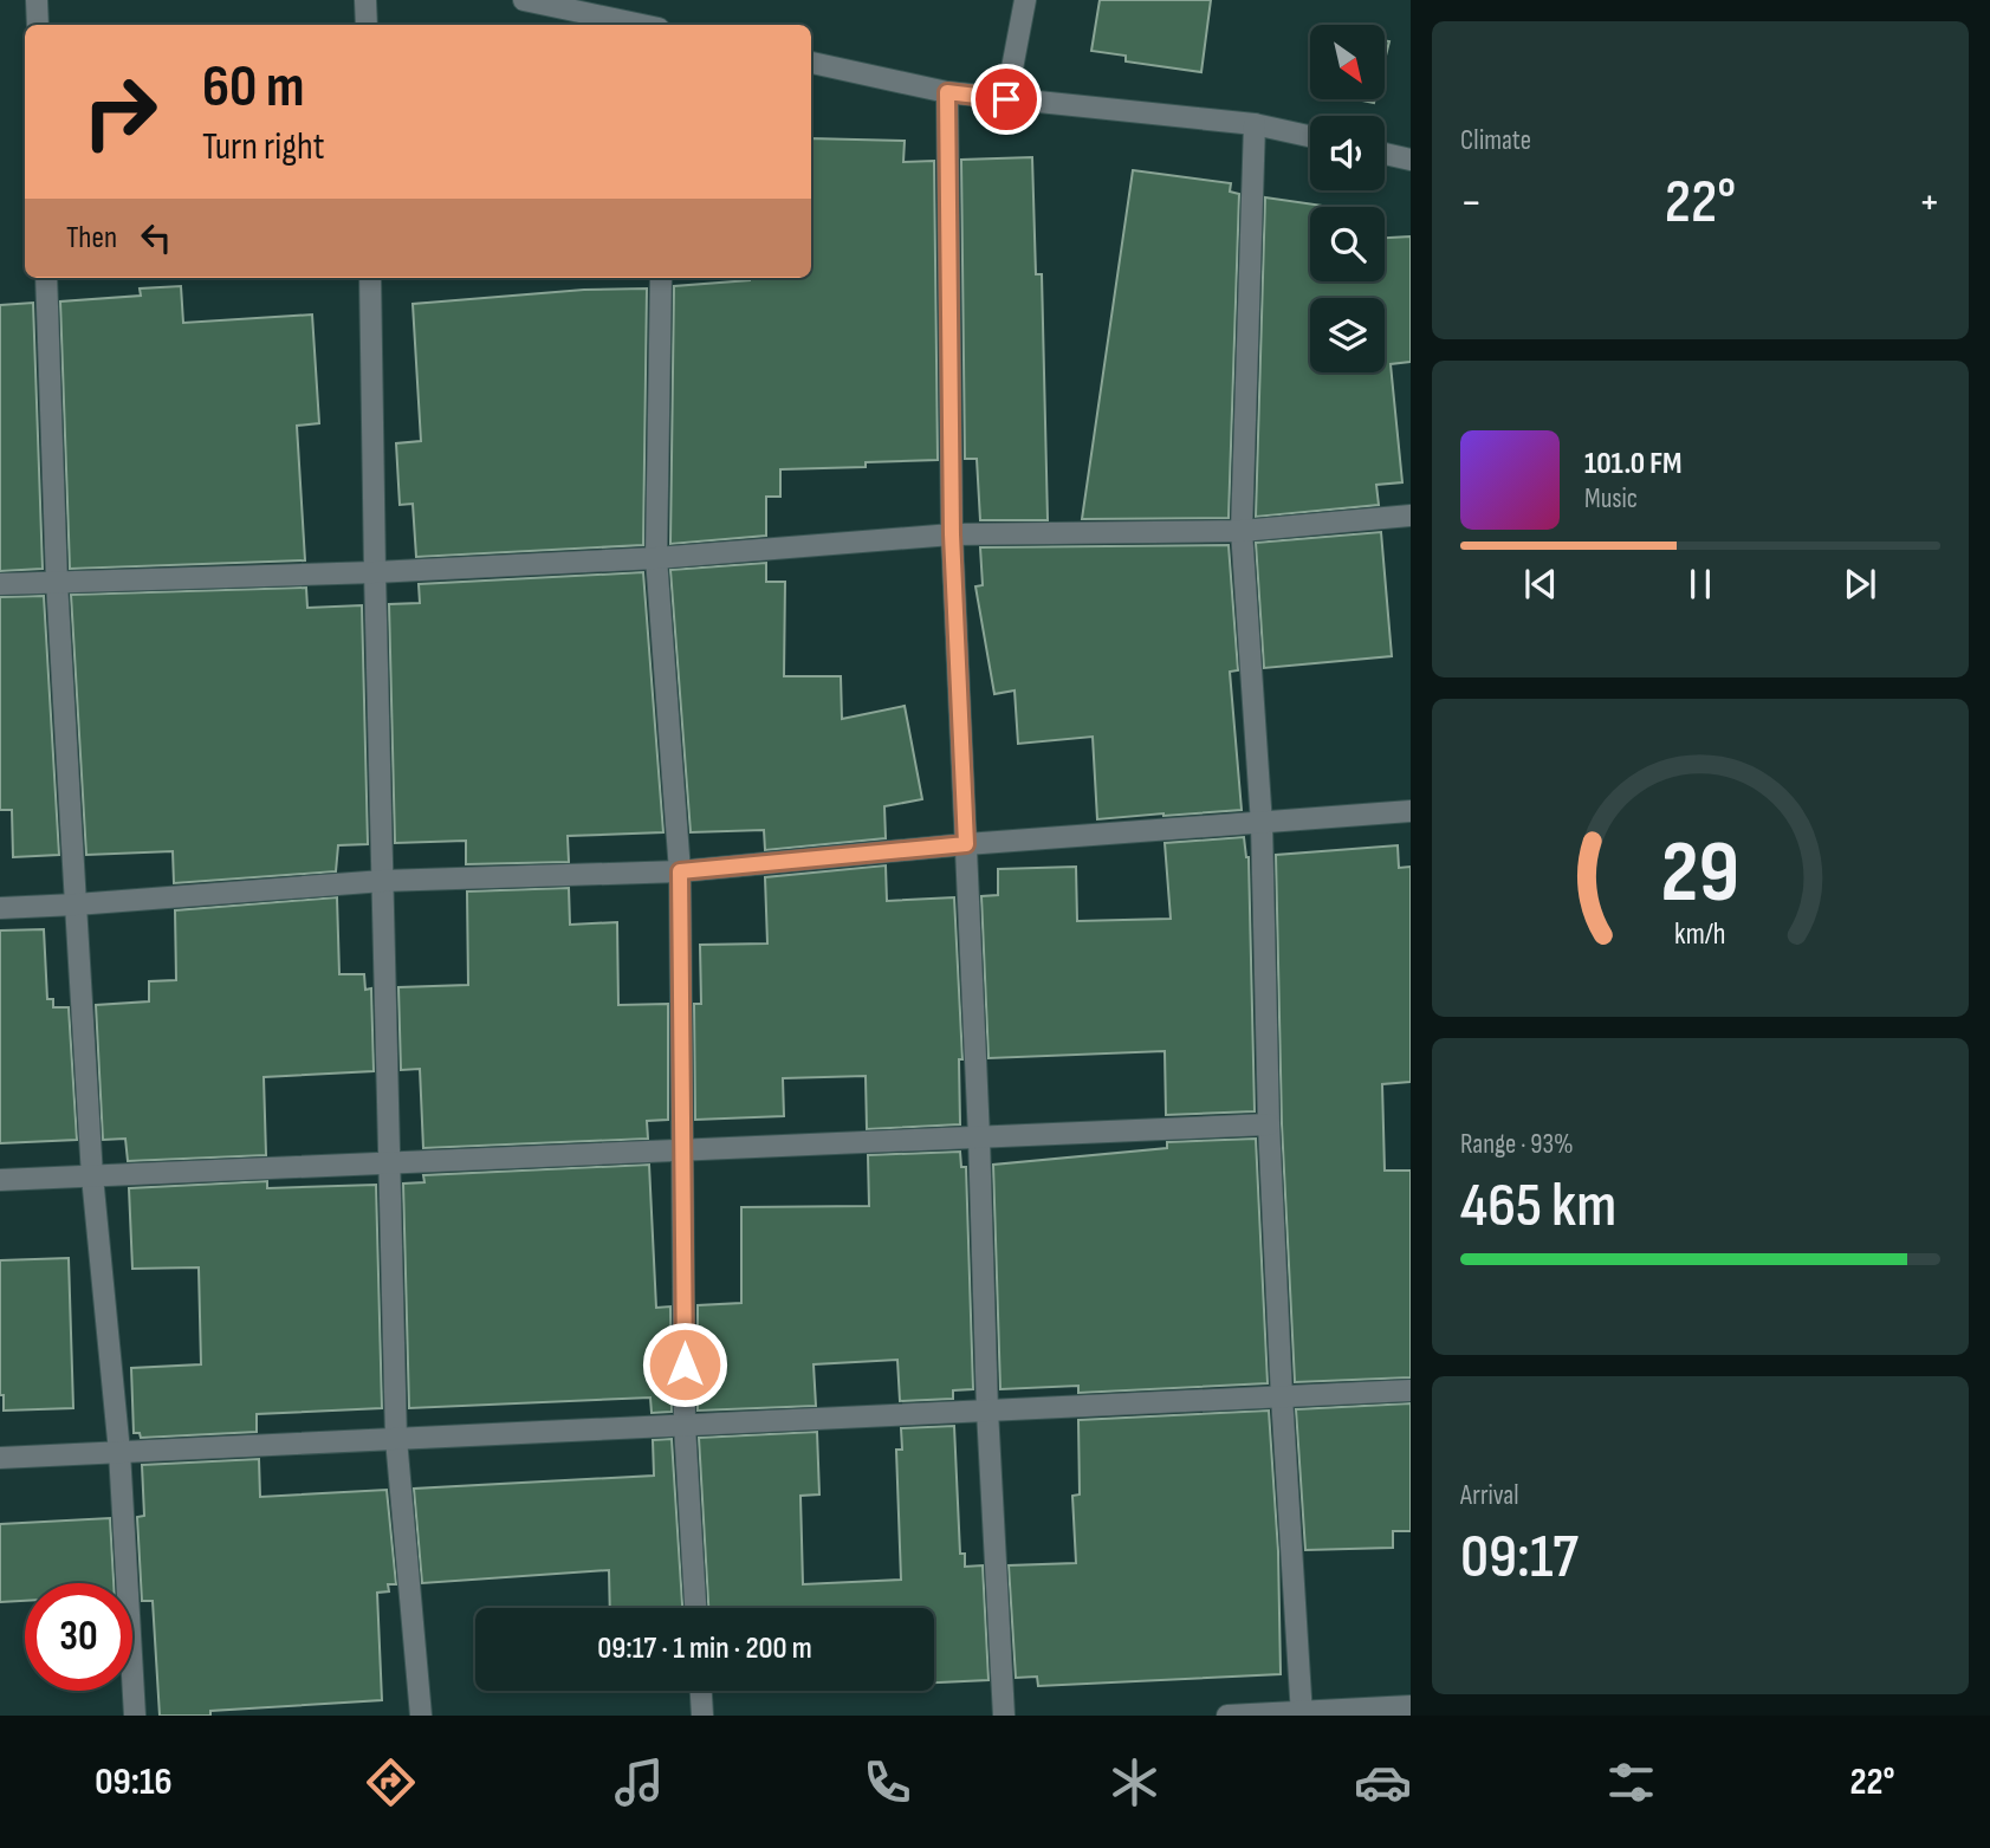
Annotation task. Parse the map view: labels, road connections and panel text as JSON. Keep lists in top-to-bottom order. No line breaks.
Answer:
{"north":"bottom right","page":{"tile":["Climate",["Range · 93%","465 km"],["Arrival","09:17"]],"turn":["60 m","Turn right"],"heat":["−","22°","+"],"then":"Then","song":["101.0 FM","Music"],"limit":"30","trip":"09:17 · 1 min · 200 m","tabs":["09:16","22°"],"gauge":["29","km/h"]}}
